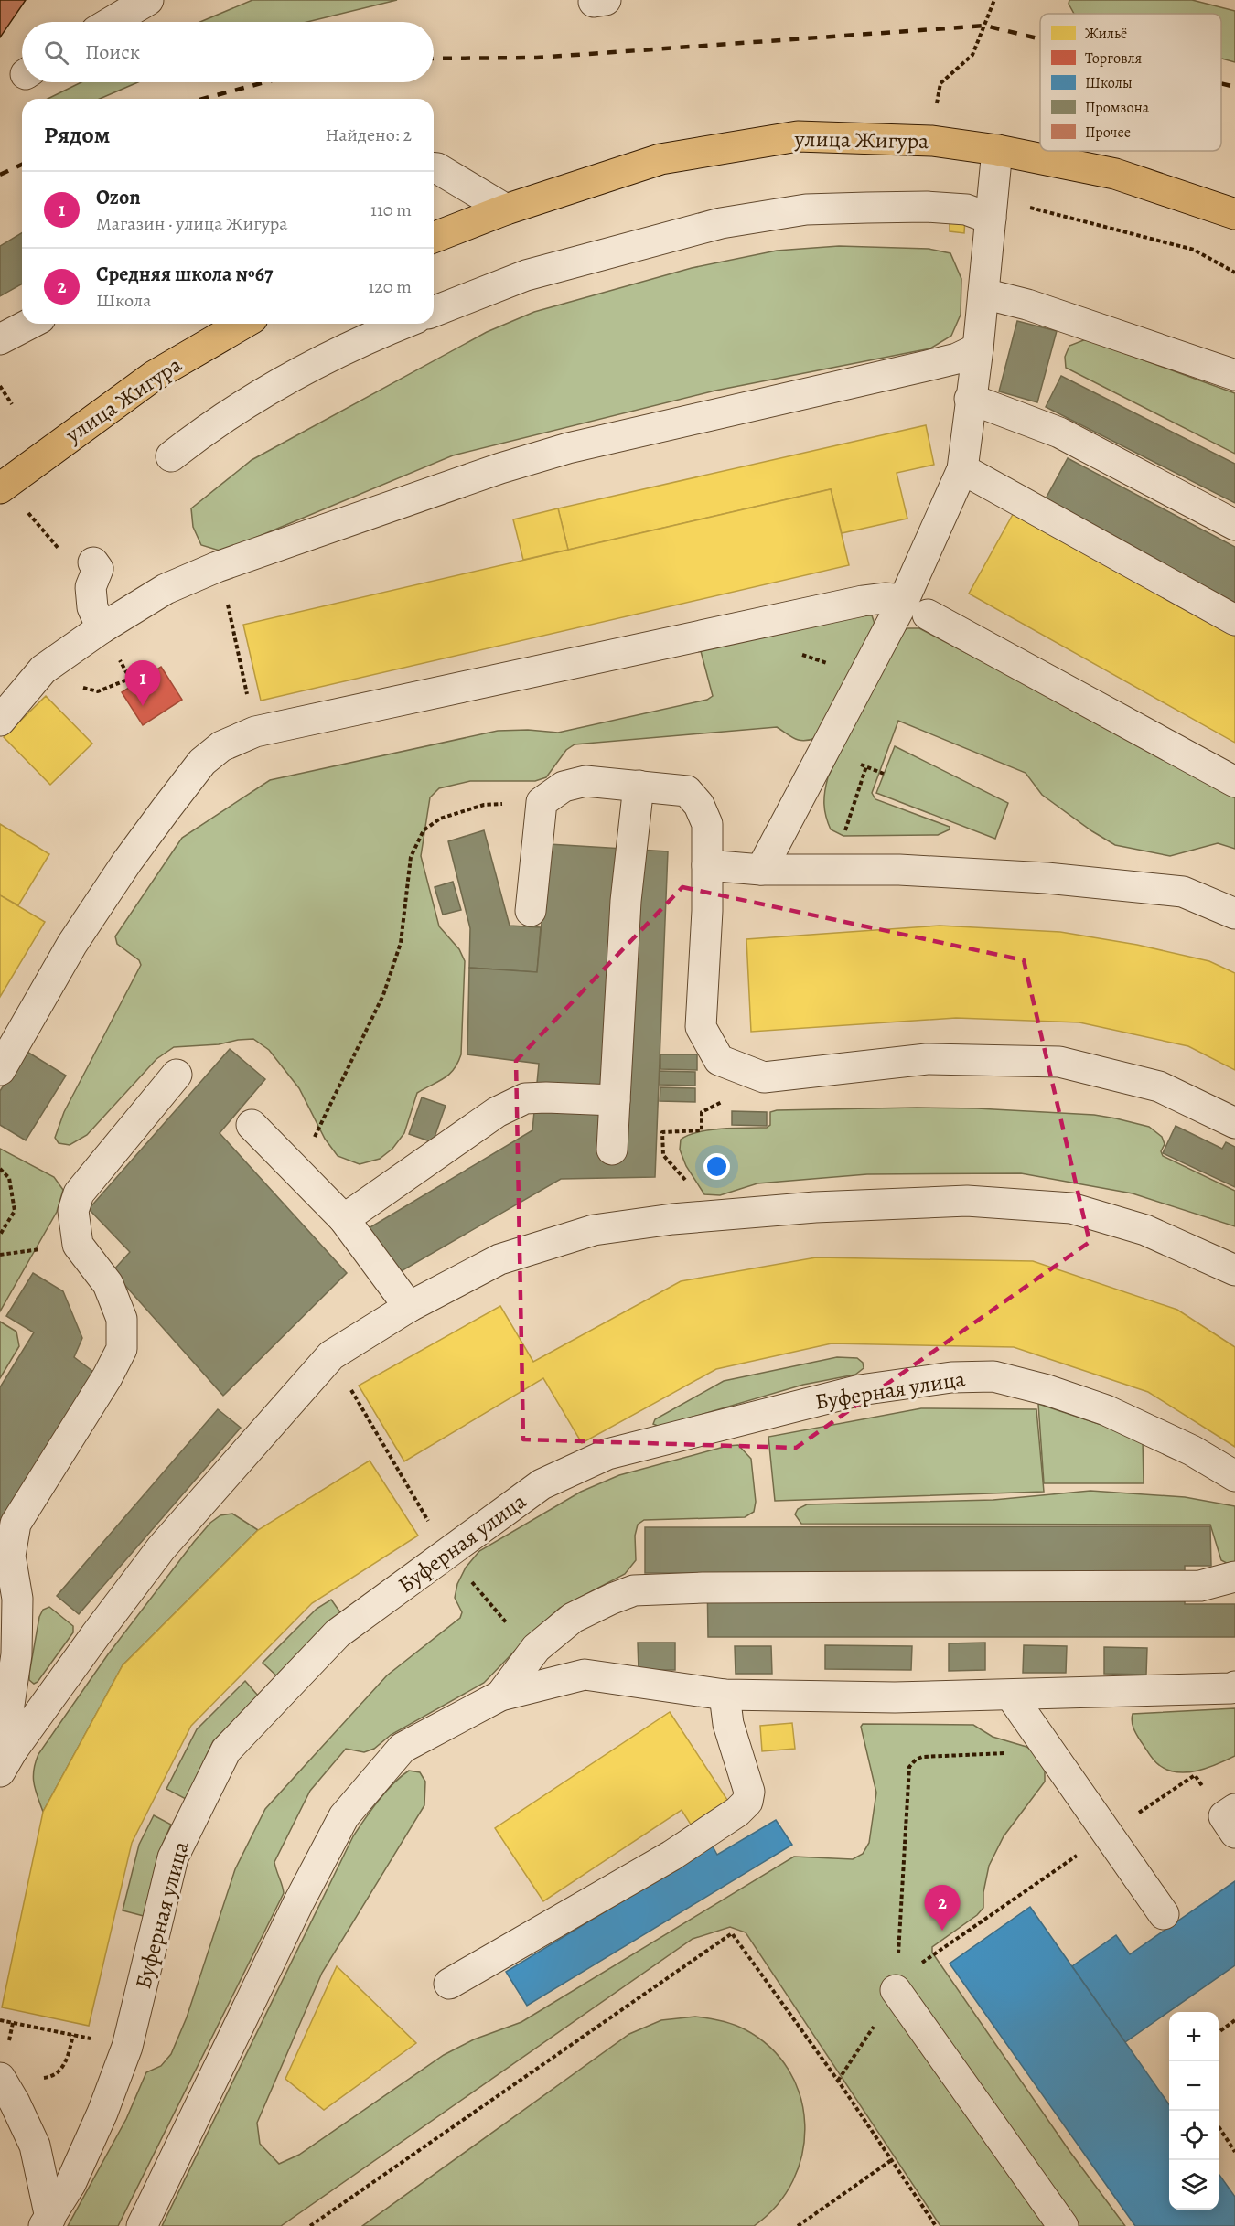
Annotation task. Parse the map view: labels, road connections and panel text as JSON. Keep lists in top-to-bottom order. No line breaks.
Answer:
{"streets":{"main road":["улица Жигура"],"lane":["Буферная улица"]},"legend":["Жильё","Торговля","Школы","Промзона","Прочее"],"page":{"search":"Поиск","heading":["Рядом","Найдено: 2"],"list":[{"mark":"1","name":"Ozon","note":"Магазин · улица Жигура","value":"110 m"},{"mark":"2","name":"Средняя школа №67","note":"Школа","value":"120 m"}],"pins":["1","2"],"map_buttons":["+","−"]}}
